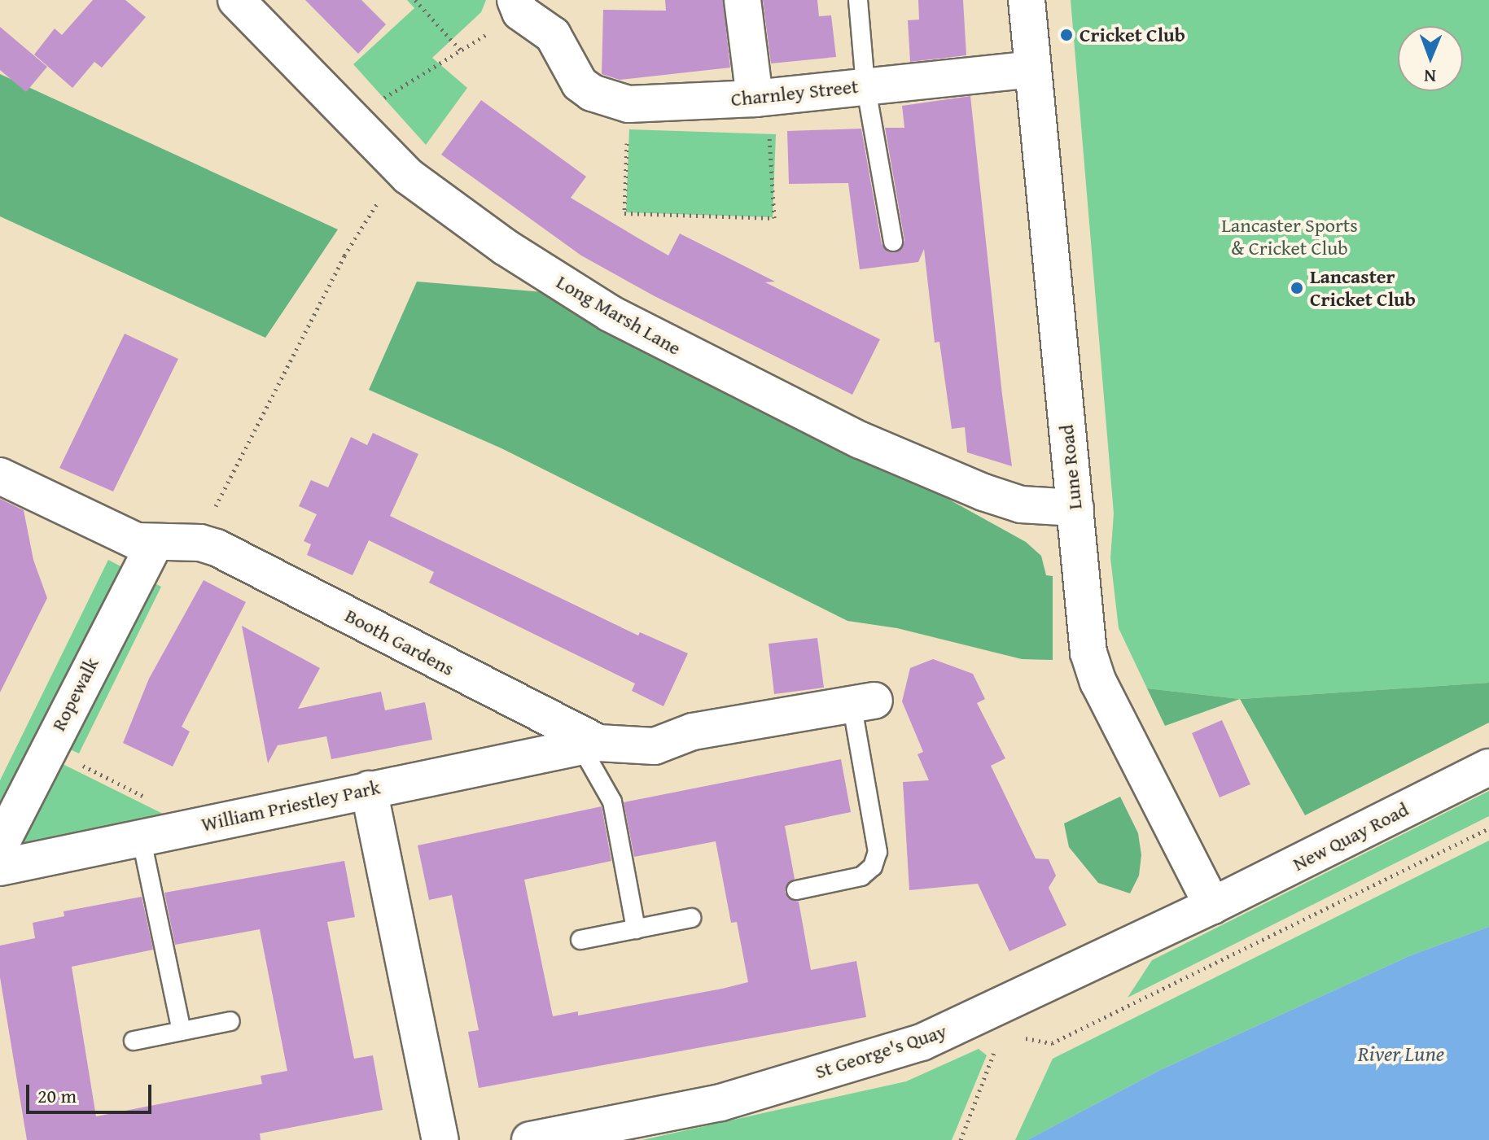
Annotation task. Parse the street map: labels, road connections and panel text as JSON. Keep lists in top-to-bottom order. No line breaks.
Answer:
{"streets":{"street":["Charnley Street","Long Marsh Lane","Lune Road","Booth Gardens","Ropewalk","William Priestley Park","New Quay Road","St George's Quay"]},"crossings":[["Charnley Street","Lune Road"],["Long Marsh Lane","Lune Road"],["Lune Road","New Quay Road"],["Lune Road","St George's Quay"],["Booth Gardens","Ropewalk"],["Booth Gardens","William Priestley Park"],["New Quay Road","St George's Quay"]],"water":["River Lune"],"parks":["Lancaster Sports & Cricket Club"],"places":["Cricket Club","Lancaster Cricket Club"],"scale_bar":"20 m","north":"bottom"}
